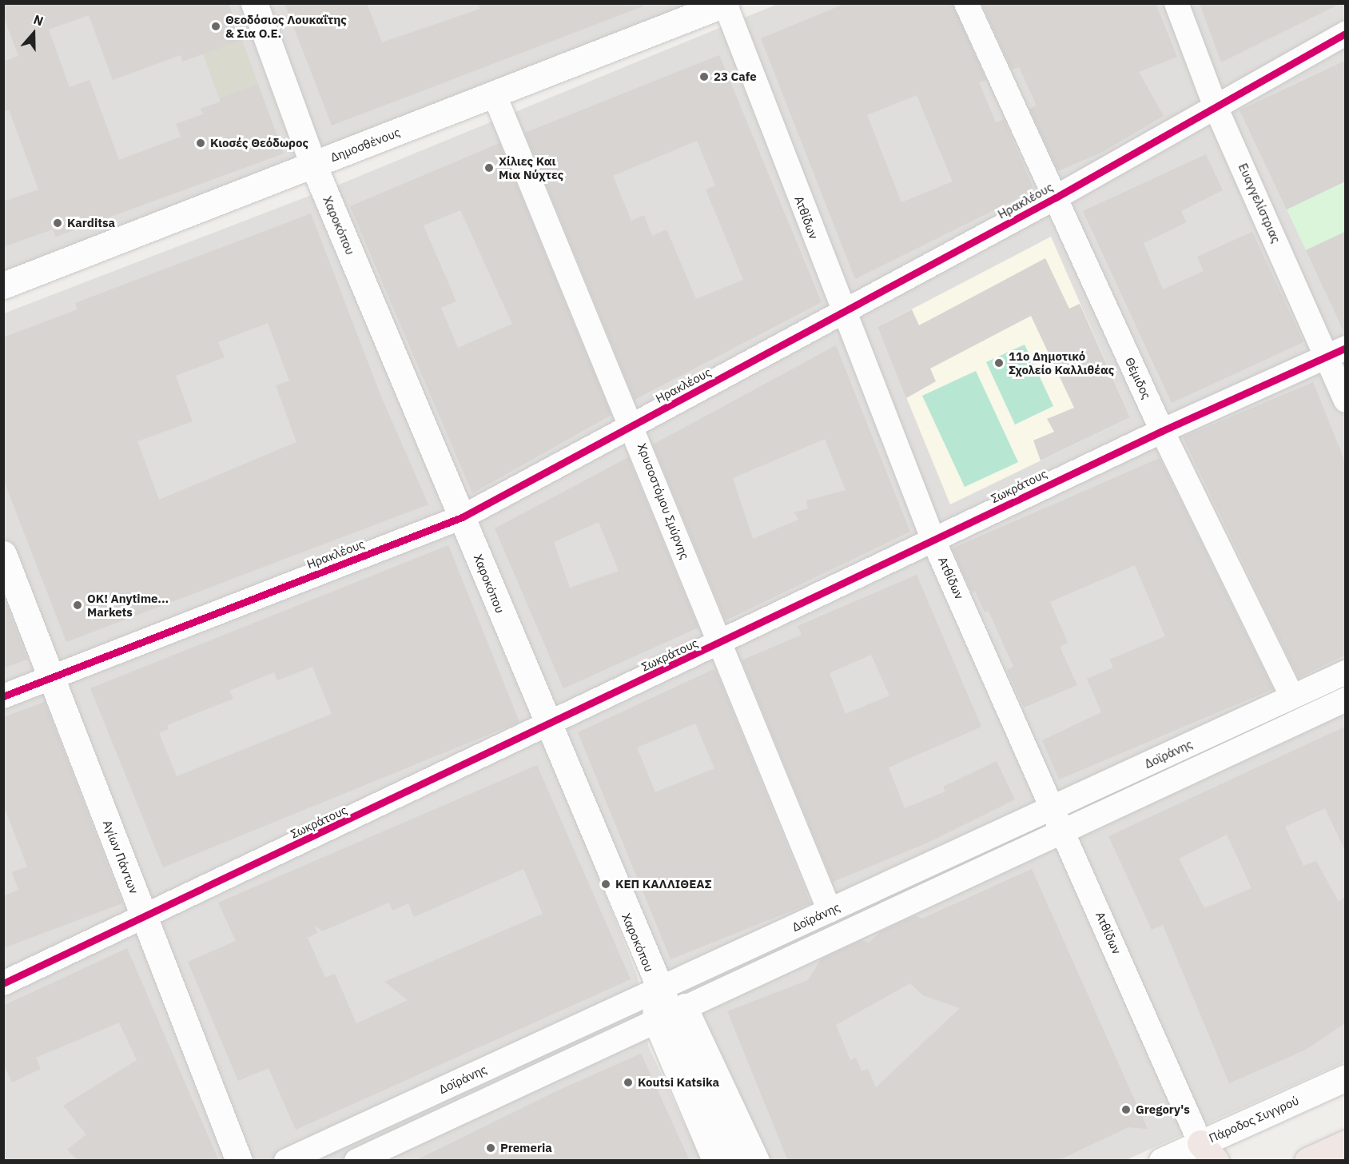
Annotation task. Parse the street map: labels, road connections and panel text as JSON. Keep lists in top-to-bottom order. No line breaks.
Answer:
{"streets":{"street":["Δημοσθένους","Ηρακλέους","Ευαγγελίστριας","Ατθίδων","Χαροκόπου","Θέμιδος","Σωκράτους","Χρυσοστόμου Σμύρνης","Δοϊράνης","Αγίων Πάντων","Πάροδος Συγγρού"]},"crossings":[["Δημοσθένους","Ατθίδων"],["Δημοσθένους","Χαροκόπου"],["Δημοσθένους","Χρυσοστόμου Σμύρνης"],["Ηρακλέους","Ευαγγελίστριας"],["Ηρακλέους","Ατθίδων"],["Ηρακλέους","Χαροκόπου"],["Ηρακλέους","Θέμιδος"],["Ηρακλέους","Χρυσοστόμου Σμύρνης"],["Ηρακλέους","Αγίων Πάντων"],["Ευαγγελίστριας","Σωκράτους"],["Ατθίδων","Σωκράτους"],["Ατθίδων","Δοϊράνης"],["Ατθίδων","Πάροδος Συγγρού"],["Χαροκόπου","Σωκράτους"],["Χαροκόπου","Δοϊράνης"],["Θέμιδος","Σωκράτους"],["Θέμιδος","Δοϊράνης"],["Σωκράτους","Χρυσοστόμου Σμύρνης"],["Σωκράτους","Αγίων Πάντων"],["Χρυσοστόμου Σμύρνης","Δοϊράνης"]],"places":["Θεοδόσιος Λουκαΐτης & Σια Ο.Ε.","23 Cafe","Κιοσές Θεόδωρος","Χίλιες Και Μια Νύχτες","Karditsa","11ο Δημοτικό Σχολείο Καλλιθέας","OK! Anytime... Markets","ΚΕΠ ΚΑΛΛΙΘΕΑΣ","Koutsi Katsika","Gregory's","Premeria"],"north":"top"}
